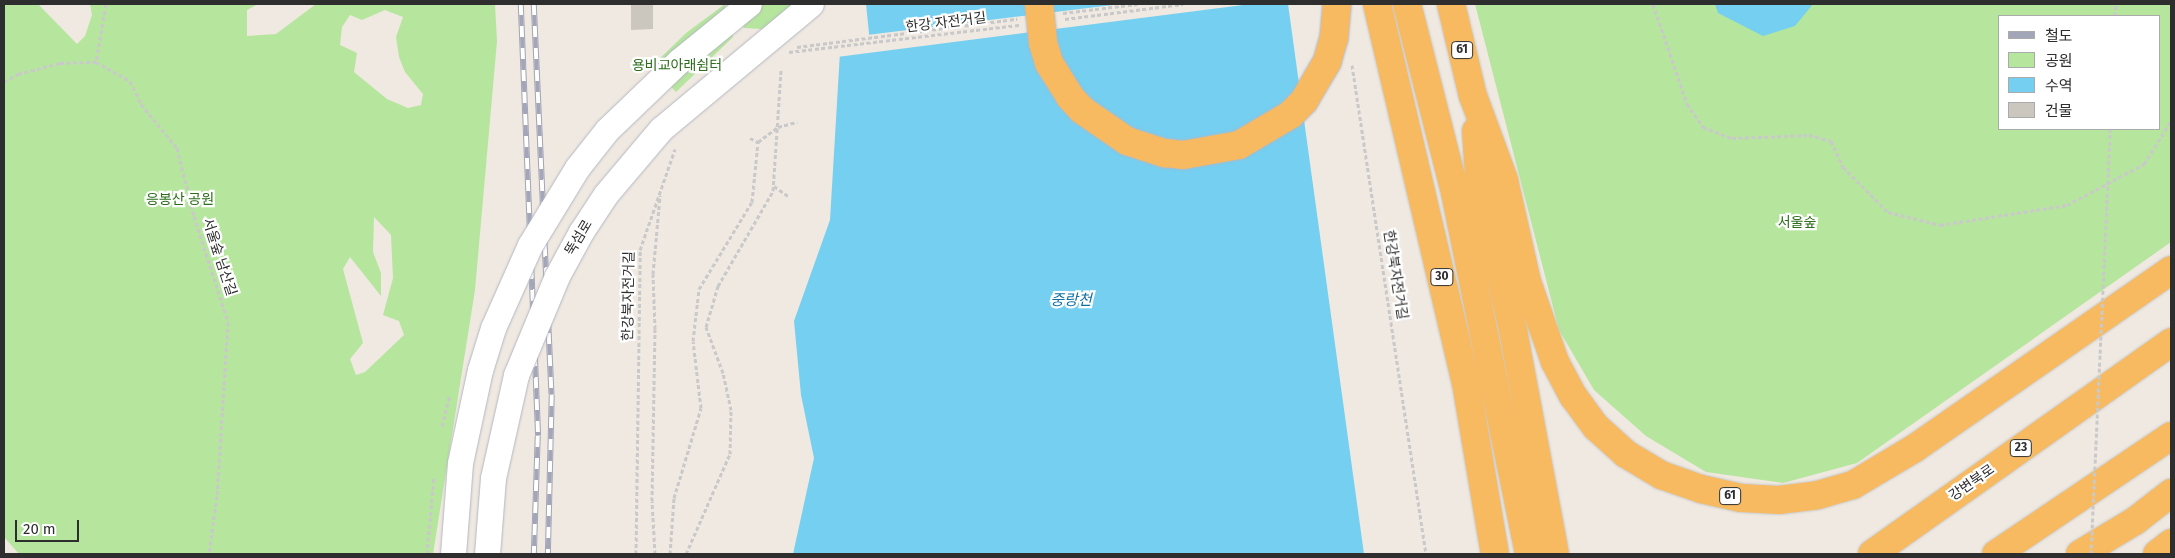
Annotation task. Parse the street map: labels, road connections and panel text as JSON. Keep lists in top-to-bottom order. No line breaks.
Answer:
{"streets":{"highway":["61","30","23","강변북로"],"main road":["뚝섬로"],"path":["한강 자전거길","서울숲 남산길","한강북자전거길"]},"water":["중랑천"],"parks":["용비교아래쉼터","응봉산 공원","서울숲"],"legend":["철도","공원","수역","건물"],"scale_bar":"20 m"}
